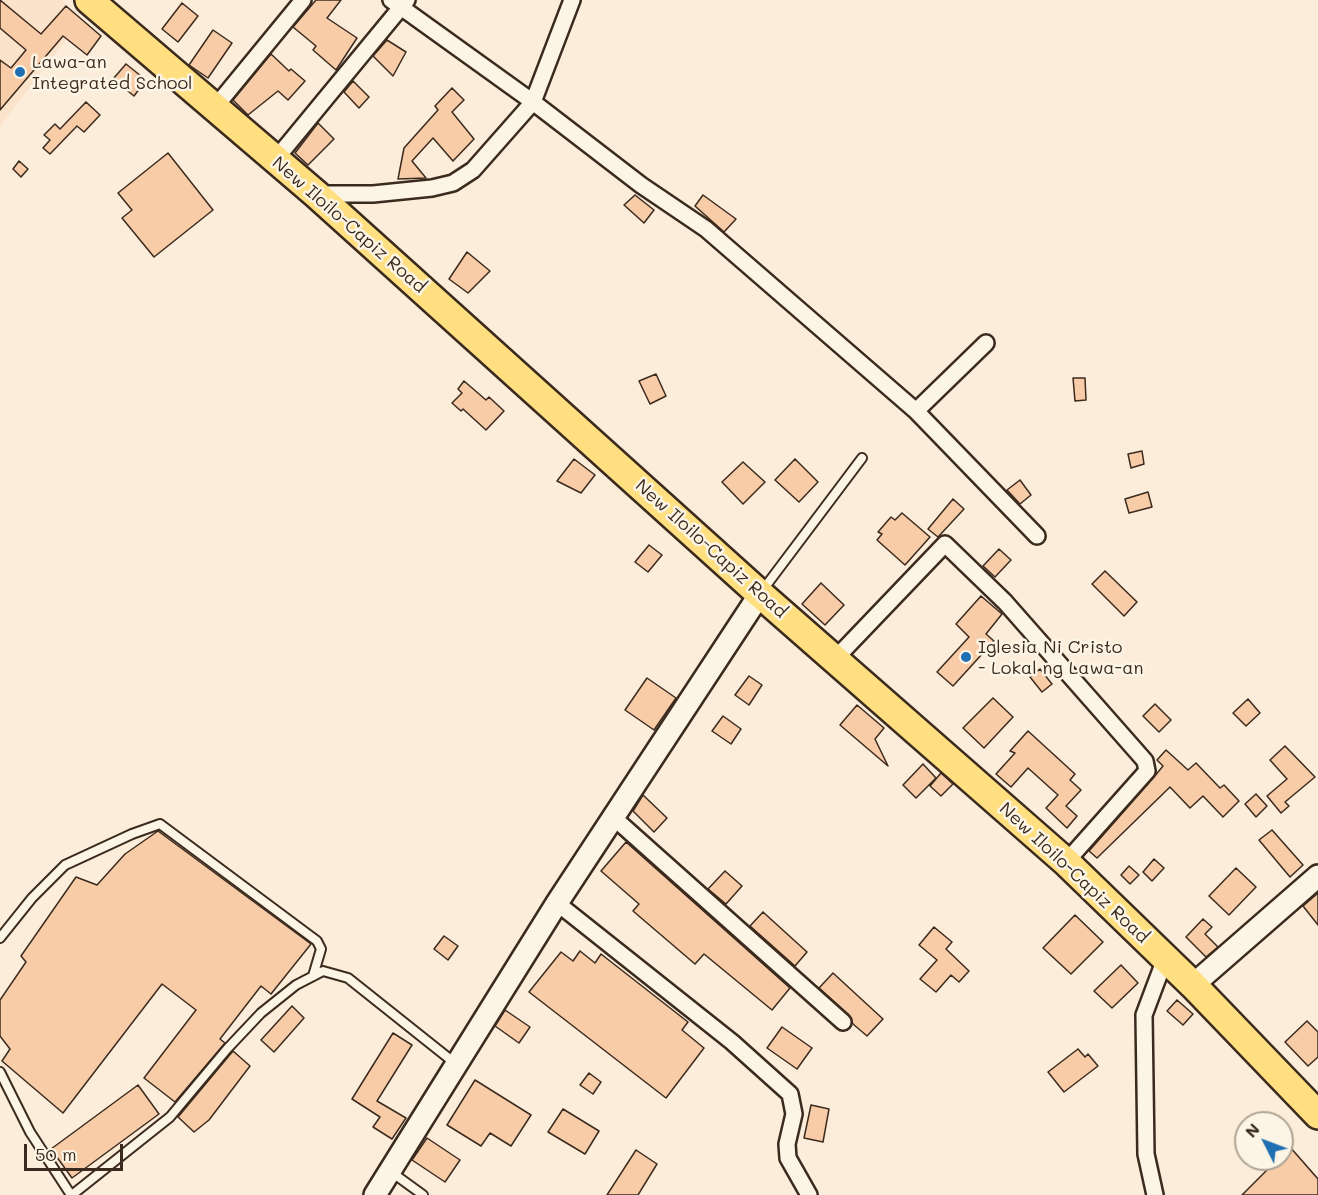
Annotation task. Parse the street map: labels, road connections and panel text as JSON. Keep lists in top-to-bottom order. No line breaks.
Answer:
{"streets":{"highway":["New Iloilo-Capiz Road"]},"places":["Lawa-an Integrated School","Iglesia Ni Cristo - Lokal ng Lawa-an"],"scale_bar":"50 m","north":"top left"}
